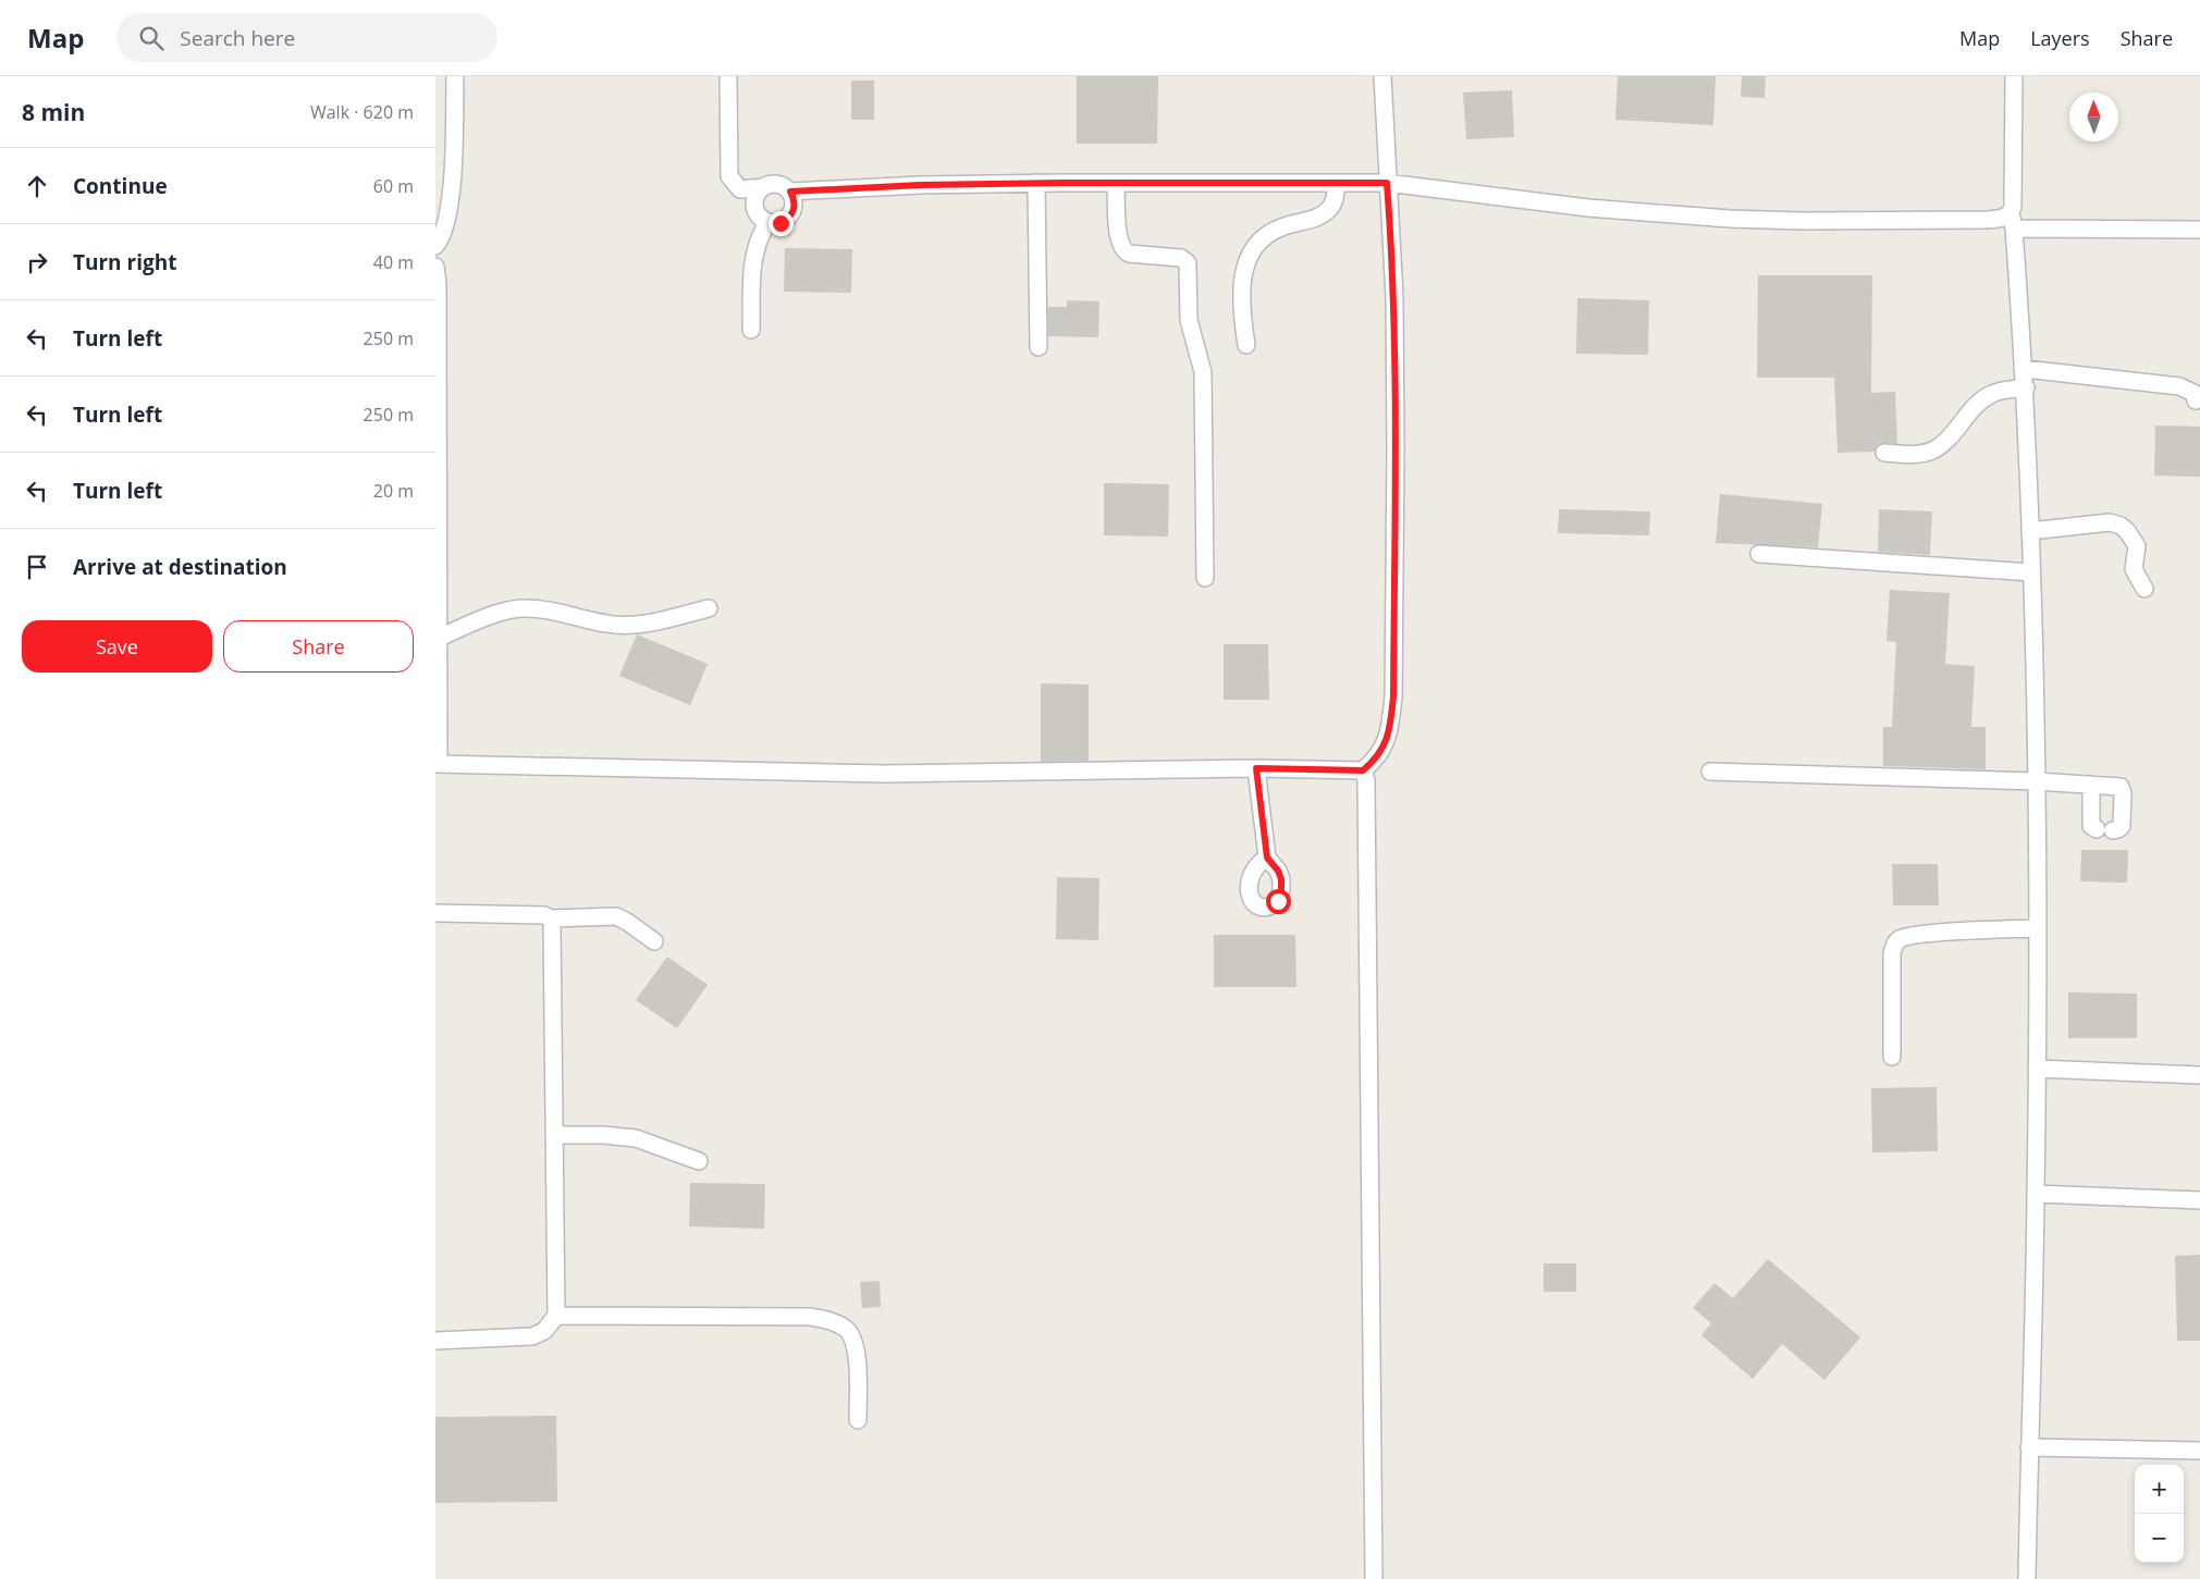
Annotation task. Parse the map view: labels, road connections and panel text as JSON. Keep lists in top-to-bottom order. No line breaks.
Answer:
{"north":"top","page":{"header":"Map","search":"Search here","nav":["Map","Layers","Share"],"heading":["8 min","Walk · 620 m"],"list":[["Continue","60 m"],["Turn right","40 m"],["Turn left","250 m"],["Turn left","250 m"],["Turn left","20 m"],"Arrive at destination"],"buttons":["Save","Share"],"map_buttons":["+","−"]}}
